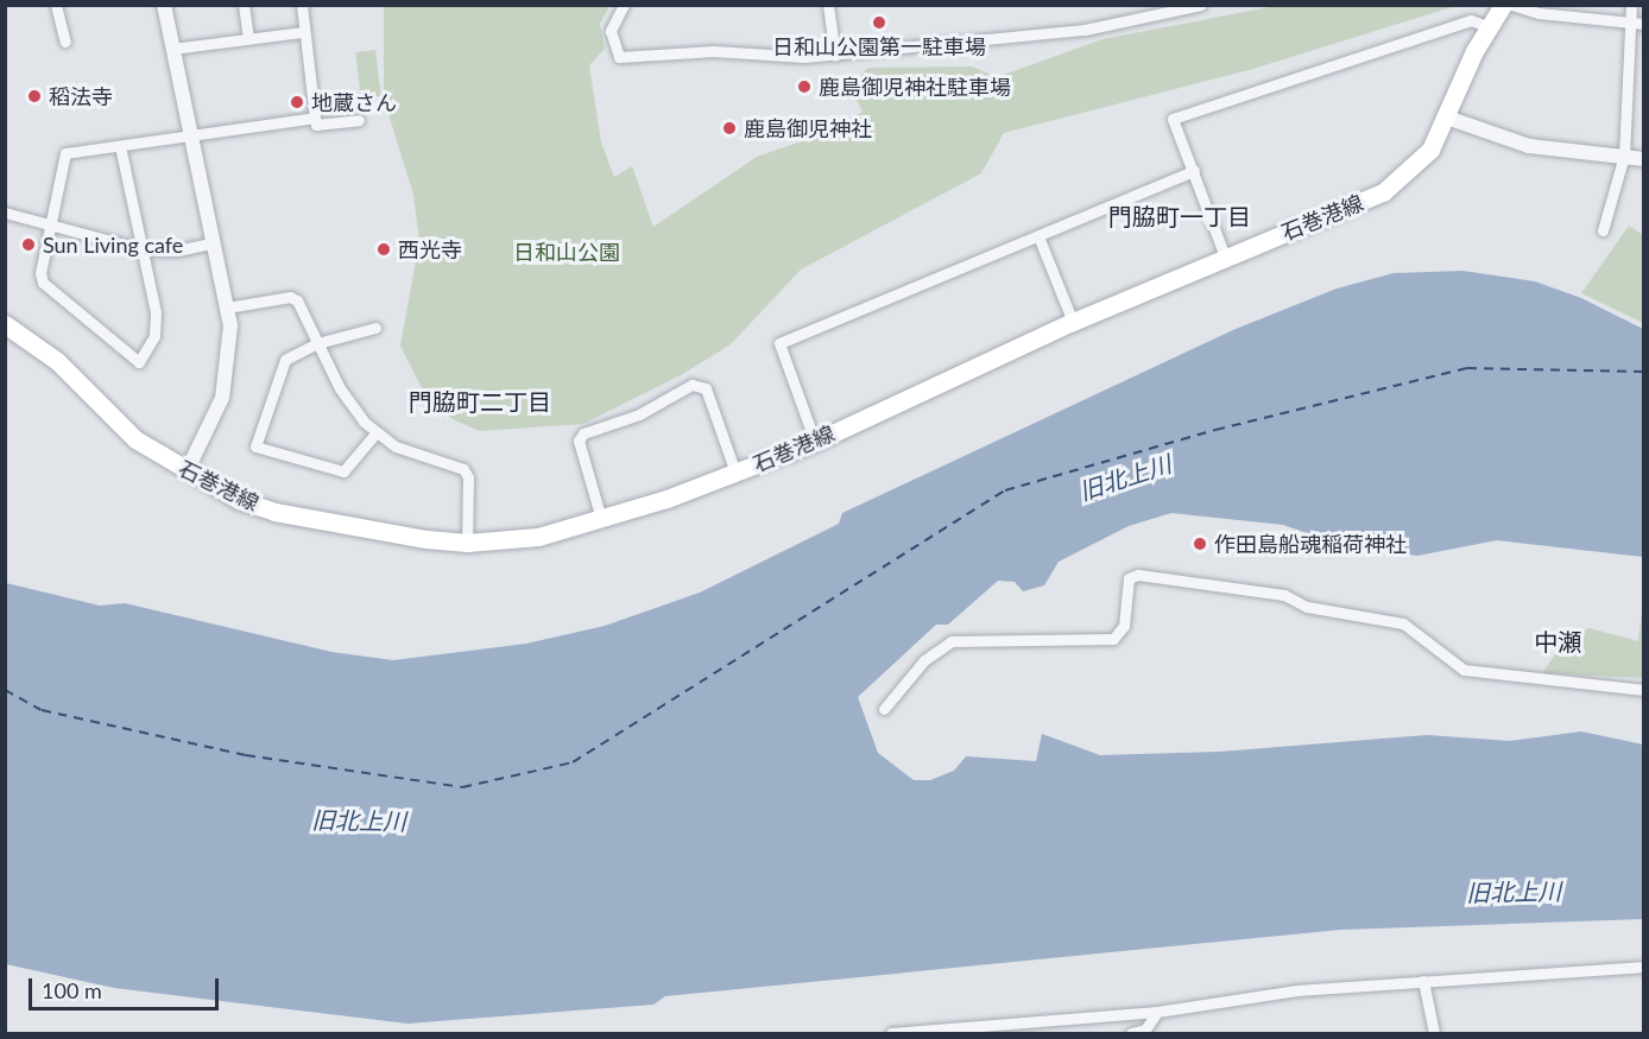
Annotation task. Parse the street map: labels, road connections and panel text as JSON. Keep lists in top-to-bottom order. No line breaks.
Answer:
{"streets":{"main road":["石巻港線"]},"districts":["門脇町一丁目","門脇町二丁目","中瀬"],"water":["旧北上川"],"parks":["日和山公園"],"places":["日和山公園第一駐車場","鹿島御児神社駐車場","稻法寺","地蔵さん","鹿島御児神社","Sun Living cafe","西光寺","作田島船魂稲荷神社"],"scale_bar":"100 m"}
